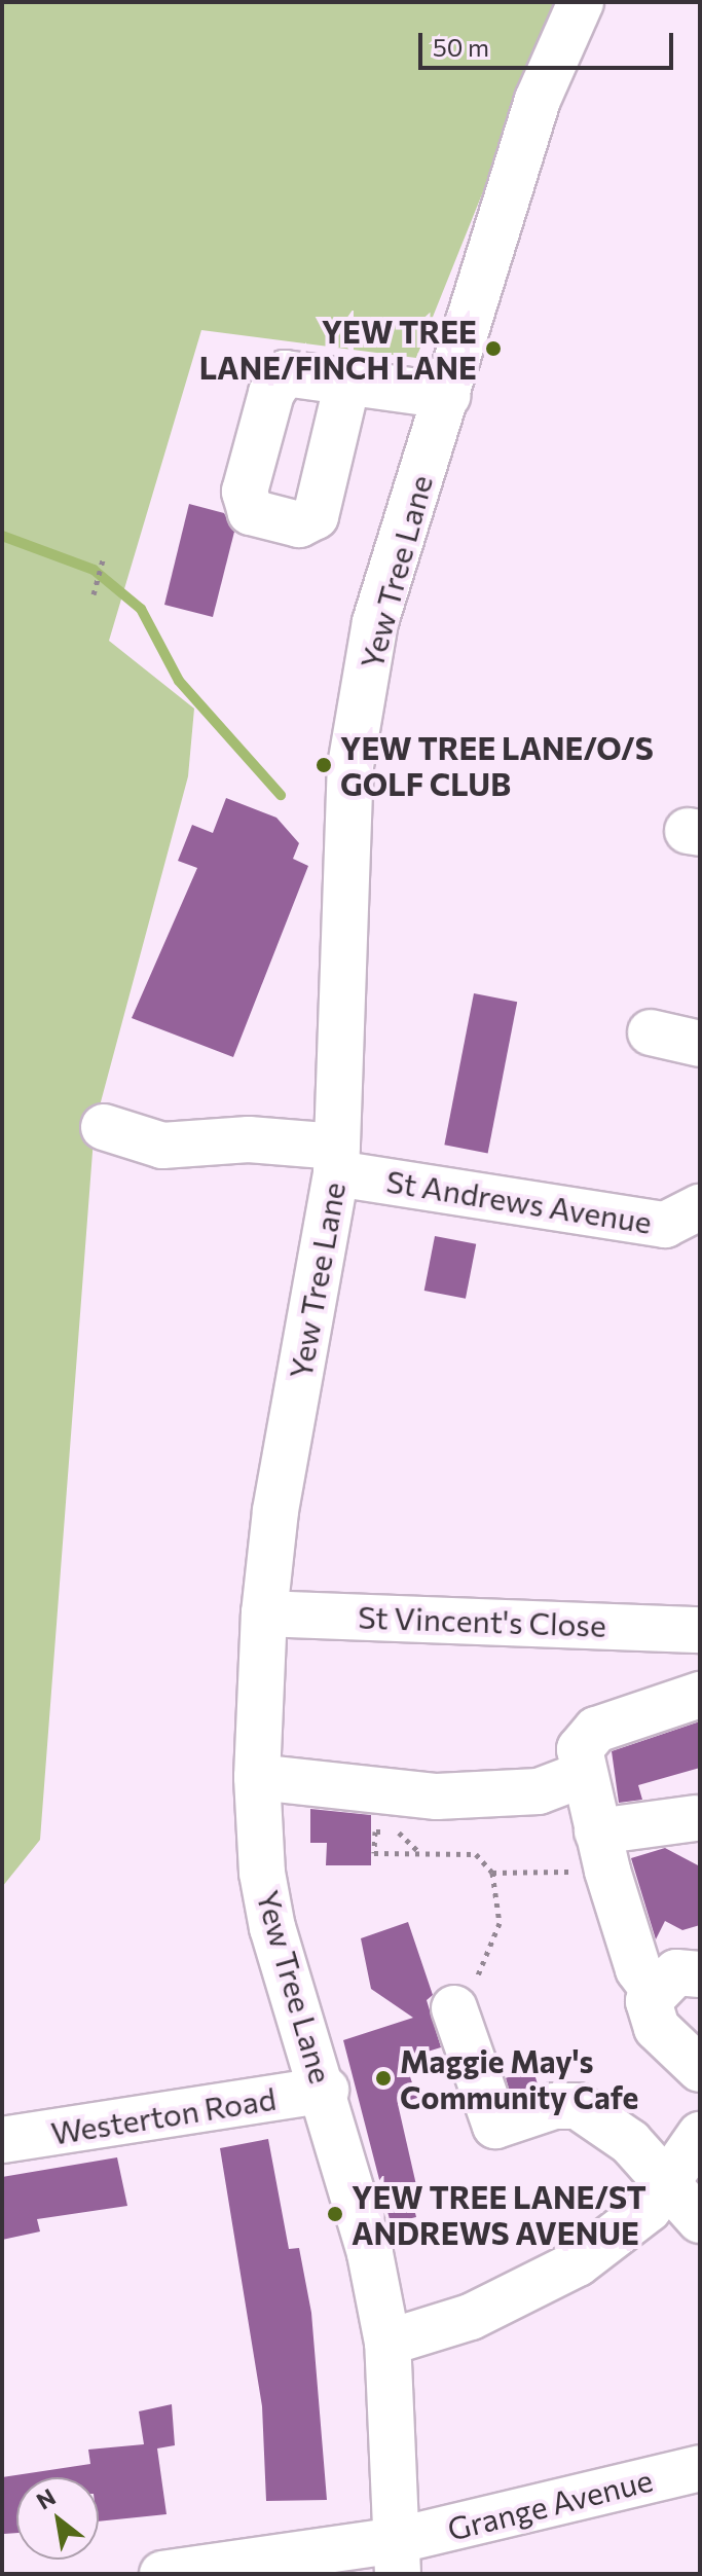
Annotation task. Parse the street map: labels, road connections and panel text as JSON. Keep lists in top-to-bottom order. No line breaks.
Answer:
{"streets":{"street":["Yew Tree Lane","St Andrews Avenue","St Vincent's Close","Westerton Road","Grange Avenue"]},"crossings":[["Yew Tree Lane","St Andrews Avenue"],["Yew Tree Lane","St Vincent's Close"],["Yew Tree Lane","Westerton Road"],["Yew Tree Lane","Grange Avenue"]],"places":["YEW TREE LANE/FINCH LANE","YEW TREE LANE/O/S GOLF CLUB","Maggie May's Community Cafe","YEW TREE LANE/ST ANDREWS AVENUE"],"scale_bar":"50 m","north":"top left"}
